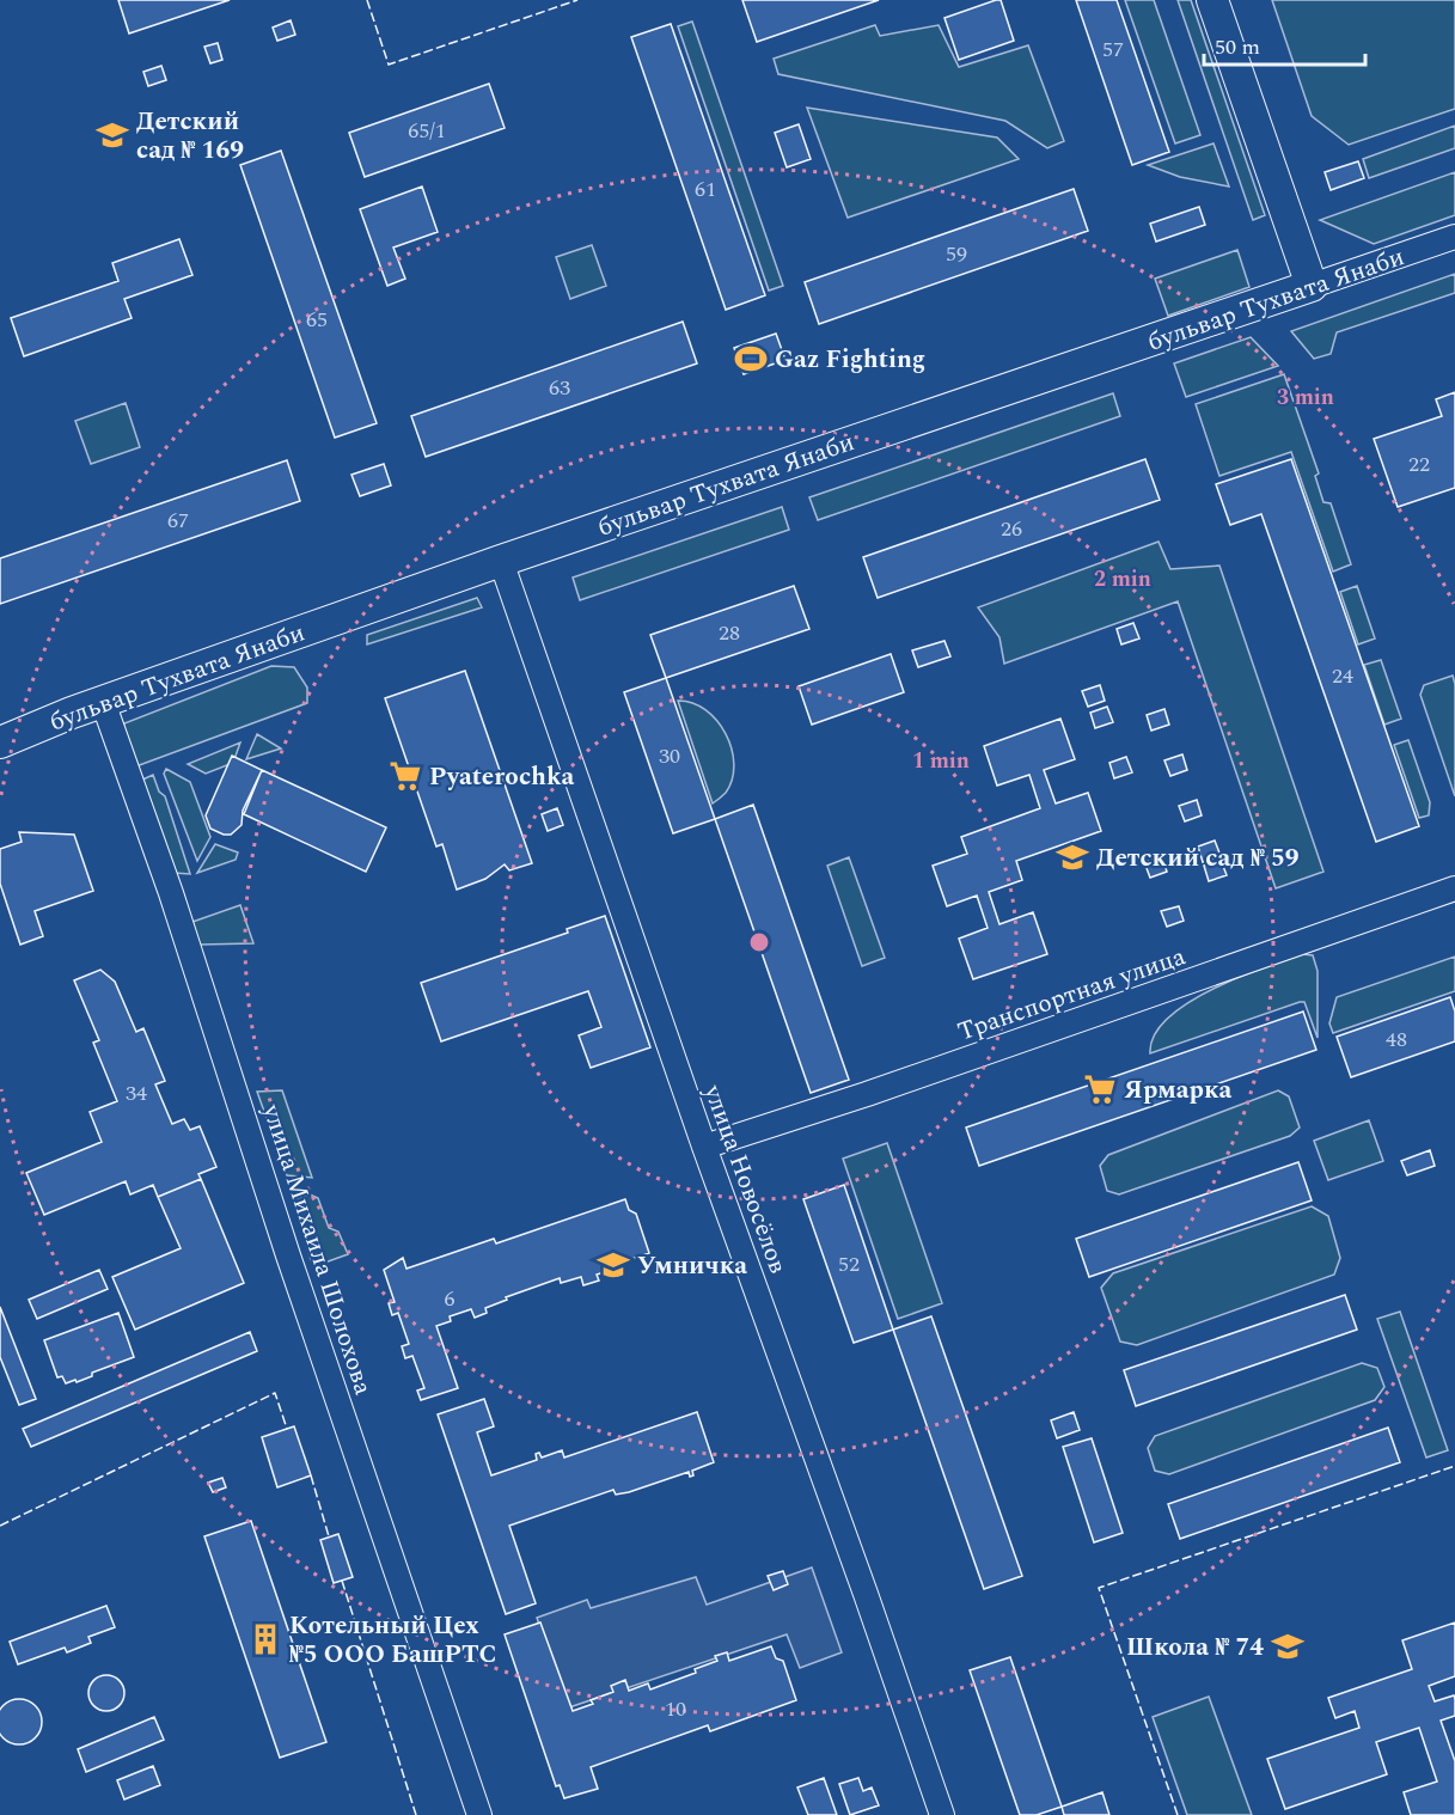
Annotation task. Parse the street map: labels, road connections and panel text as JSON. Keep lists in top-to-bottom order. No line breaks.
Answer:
{"streets":{"main road":["бульвар Тухвата Янаби"],"street":["Транспортная улица","улица Новосёлов","улица Михаила Шолохова"]},"crossings":[["бульвар Тухвата Янаби","улица Новосёлов"],["бульвар Тухвата Янаби","улица Михаила Шолохова"],["Транспортная улица","улица Новосёлов"]],"places":{"school or university":["Детский сад № 169","Детский сад № 59","Умничка","Школа № 74"],"sports":["Gaz Fighting"],"supermarket":["Pyaterochka","Ярмарка"],"building":["Котельный Цех №5 ООО БашРТС"]},"house_numbers":["57","65/1","61","59","65","63","22","67","26","28","24","30","48","34","52","6","10"],"scale_bar":"50 m","rings":["3 min","2 min","1 min"]}
